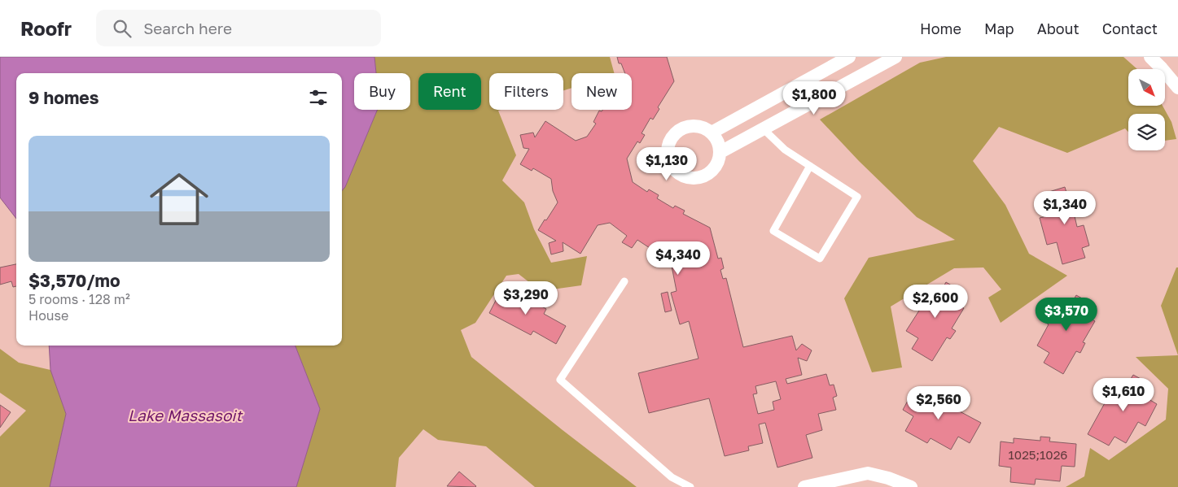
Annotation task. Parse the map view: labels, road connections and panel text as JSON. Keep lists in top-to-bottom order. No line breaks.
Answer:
{"water":["Lake Massasoit"],"house_numbers":["1025;1026"],"north":"bottom right","page":{"header":"Roofr","search":"Search here","nav":["Home","Map","About","Contact"],"chip":["Buy","Rent","Filters","New"],"heading":"9 homes","price":["$1,800","$1,130","$1,340","$4,340","$3,290","$2,600","$3,570","$1,610","$2,560"],"list":[{"name":"$3,570/mo","note":"5 rooms · 128 m² · House"}]}}
